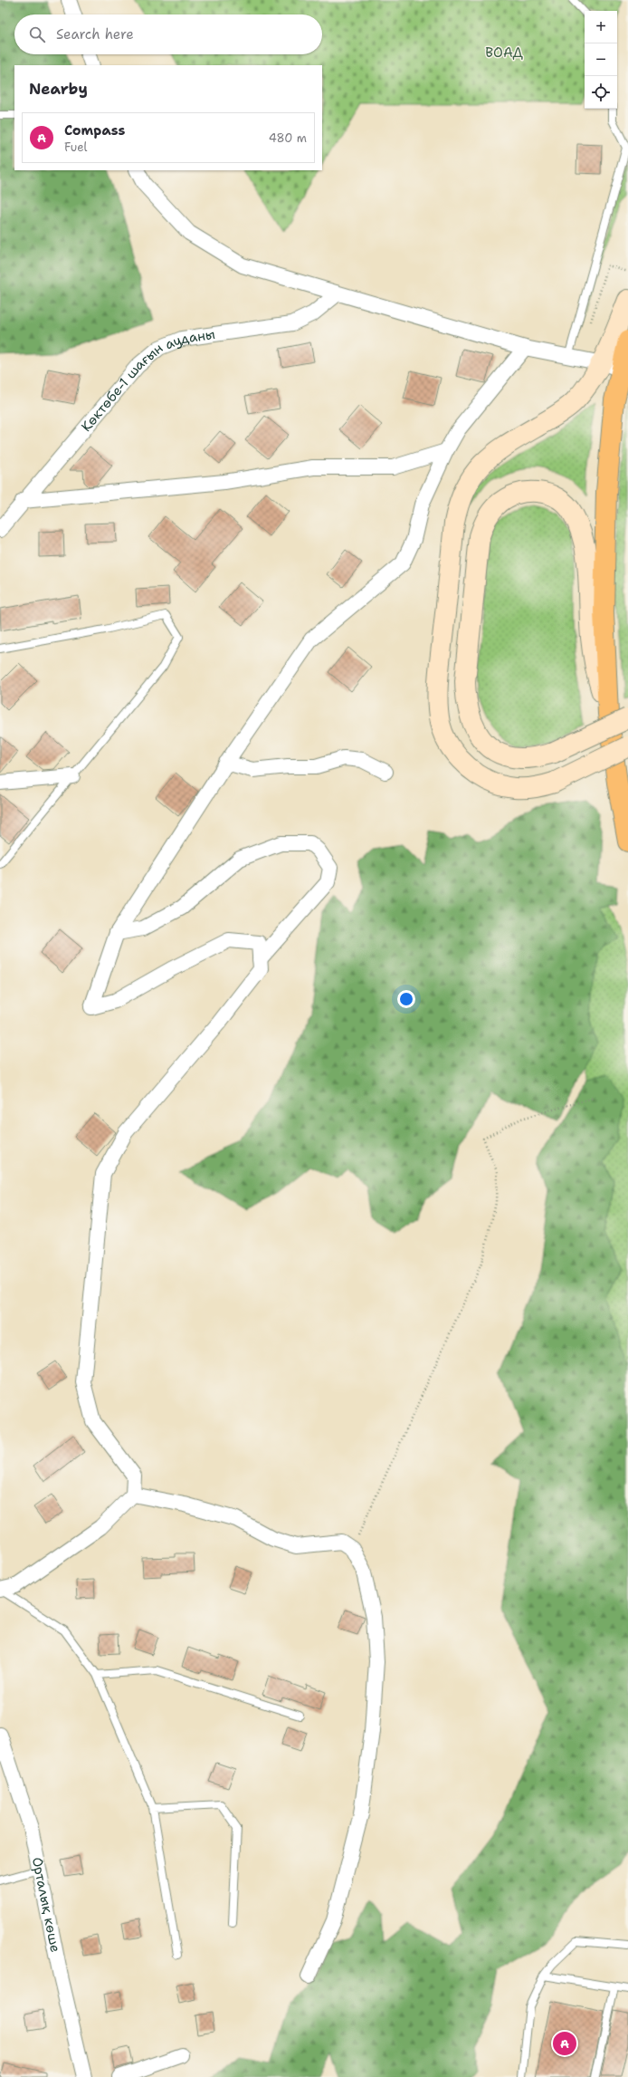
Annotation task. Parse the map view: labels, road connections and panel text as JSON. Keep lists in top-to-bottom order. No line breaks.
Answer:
{"streets":{"street":["Көктөбе-1 шағын ауданы","Орталық көше"]},"parks":["ВОАД"],"page":{"map_buttons":["+","−"],"search":"Search here","heading":"Nearby","list":[{"mark":"A","name":"Compass","note":"Fuel","value":"480 m"}],"pins":"A"}}
